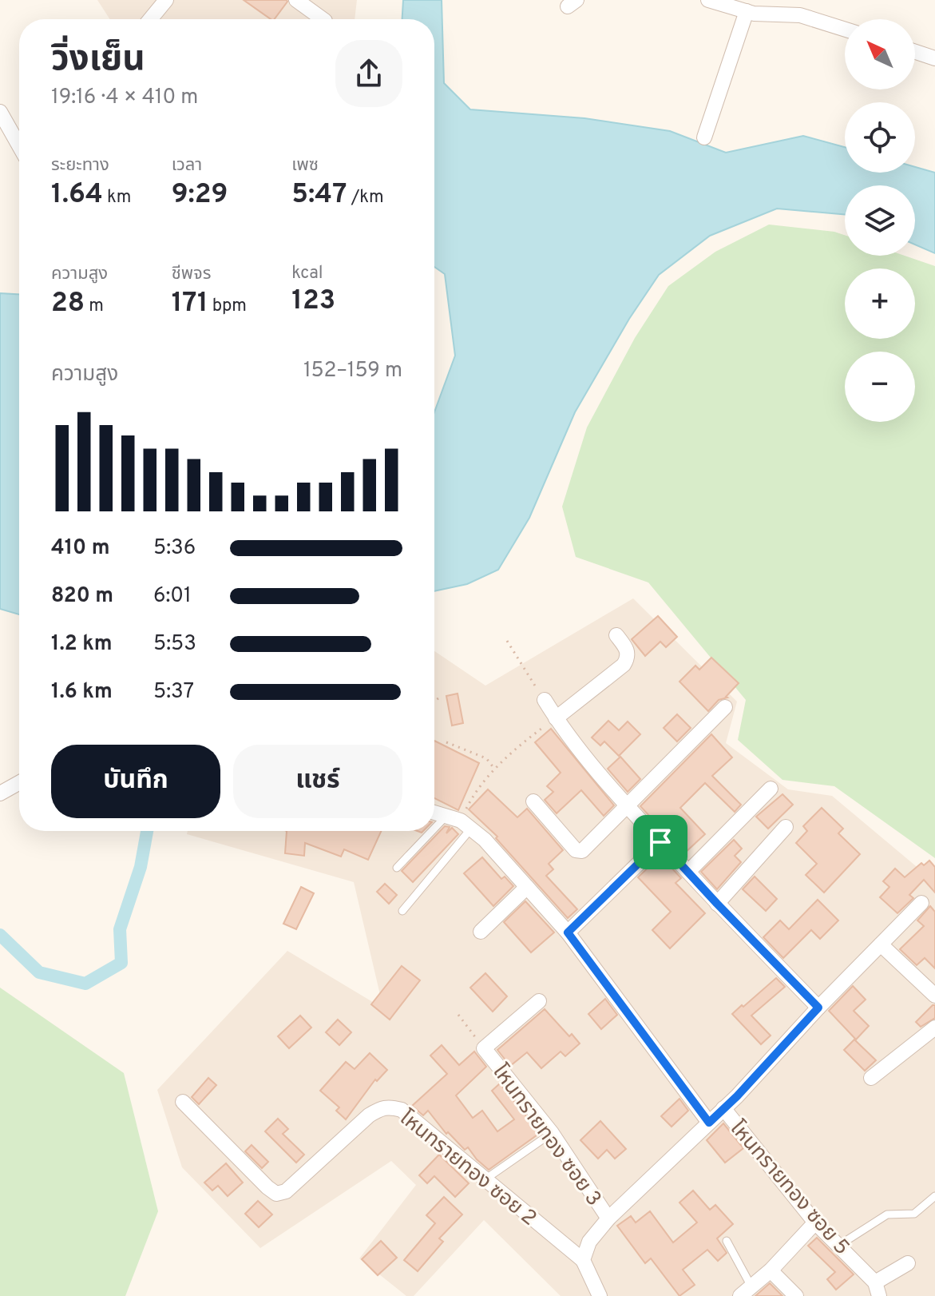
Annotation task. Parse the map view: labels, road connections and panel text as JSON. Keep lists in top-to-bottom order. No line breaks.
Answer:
{"streets":{"street":["โหนทรายทอง ซอย 3","โหนทรายทอง ซอย 2","โหนทรายทอง ซอย 5"]},"north":"top left","page":{"map_buttons":["+","−"],"heading":["วิ่งเย็น","19:16 · 4 × 410 m"],"stats":[["ระยะทาง","1.64 km"],["เวลา","9:29"],["เพซ","5:47 /km"],["ความสูง","28 m"],["ชีพจร","171 bpm"],["kcal","123"]],"chart":["ความสูง","152–159 m"],"list":[{"name":"410 m","note":"5:36"},{"name":"820 m","note":"6:01"},{"name":"1.2 km","note":"5:53"},{"name":"1.6 km","note":"5:37"}],"buttons":["บันทึก","แชร์"]}}
